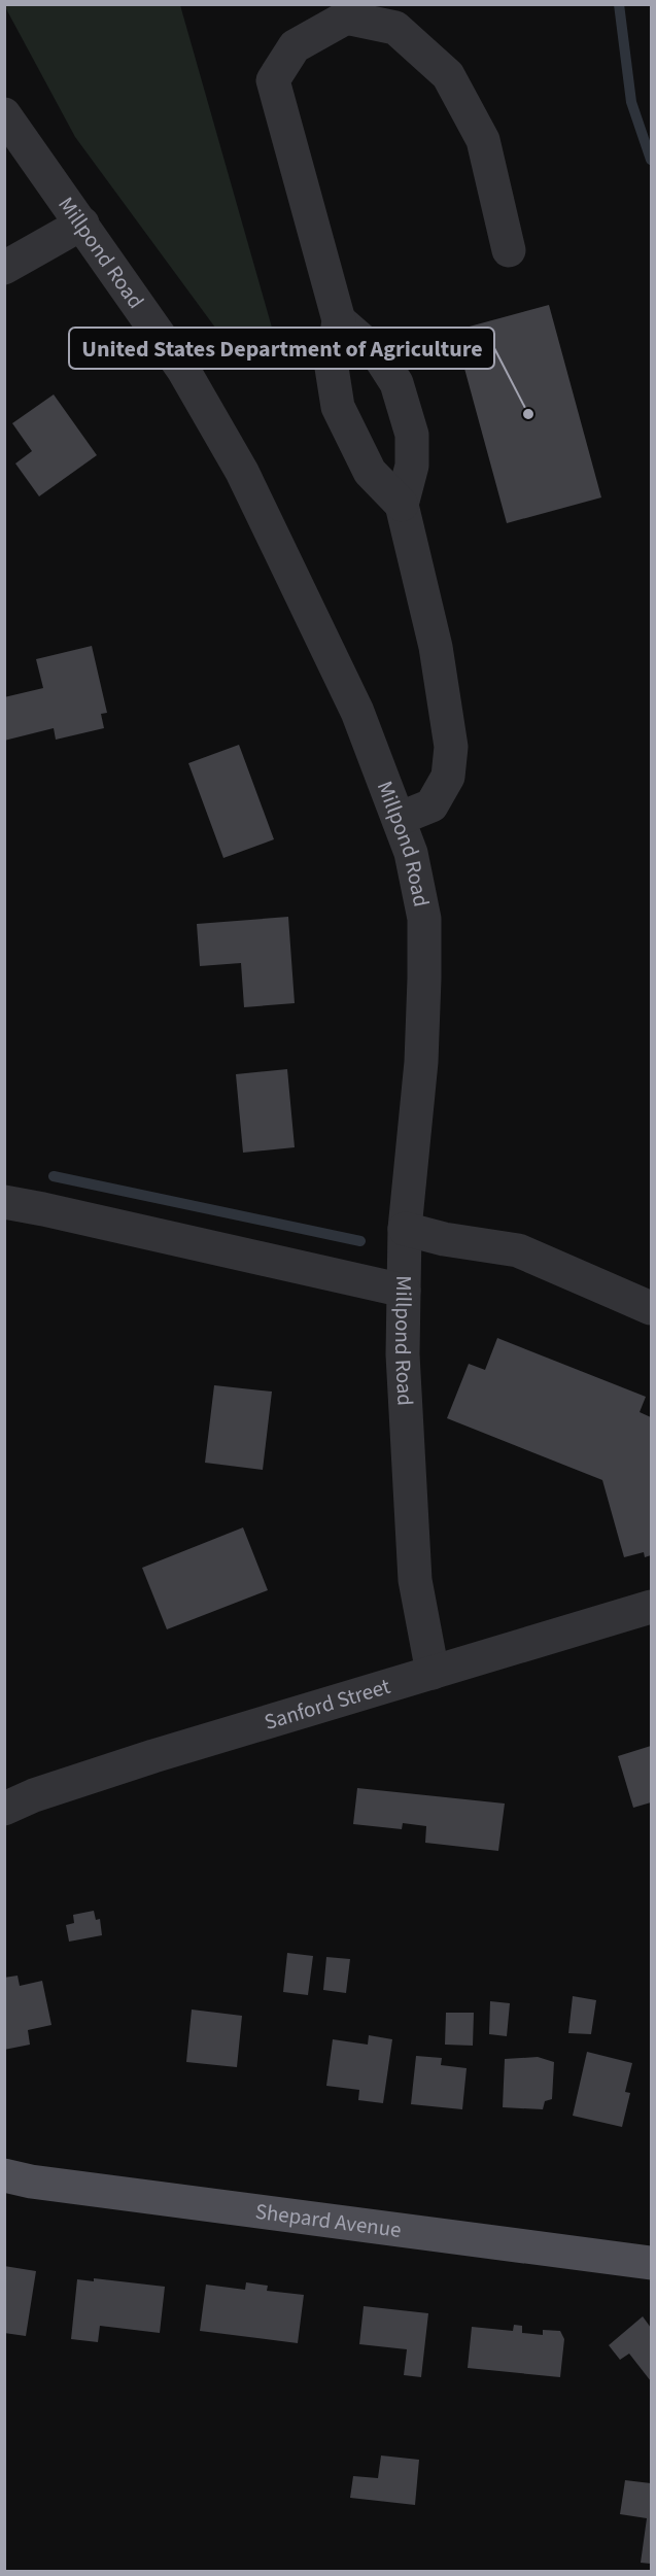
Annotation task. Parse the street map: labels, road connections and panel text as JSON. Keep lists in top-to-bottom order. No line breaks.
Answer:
{"streets":{"main road":["Shepard Avenue"],"street":["Millpond Road","Sanford Street"]},"crossings":[["Millpond Road","Sanford Street"]],"places":["United States Department of Agriculture"]}
